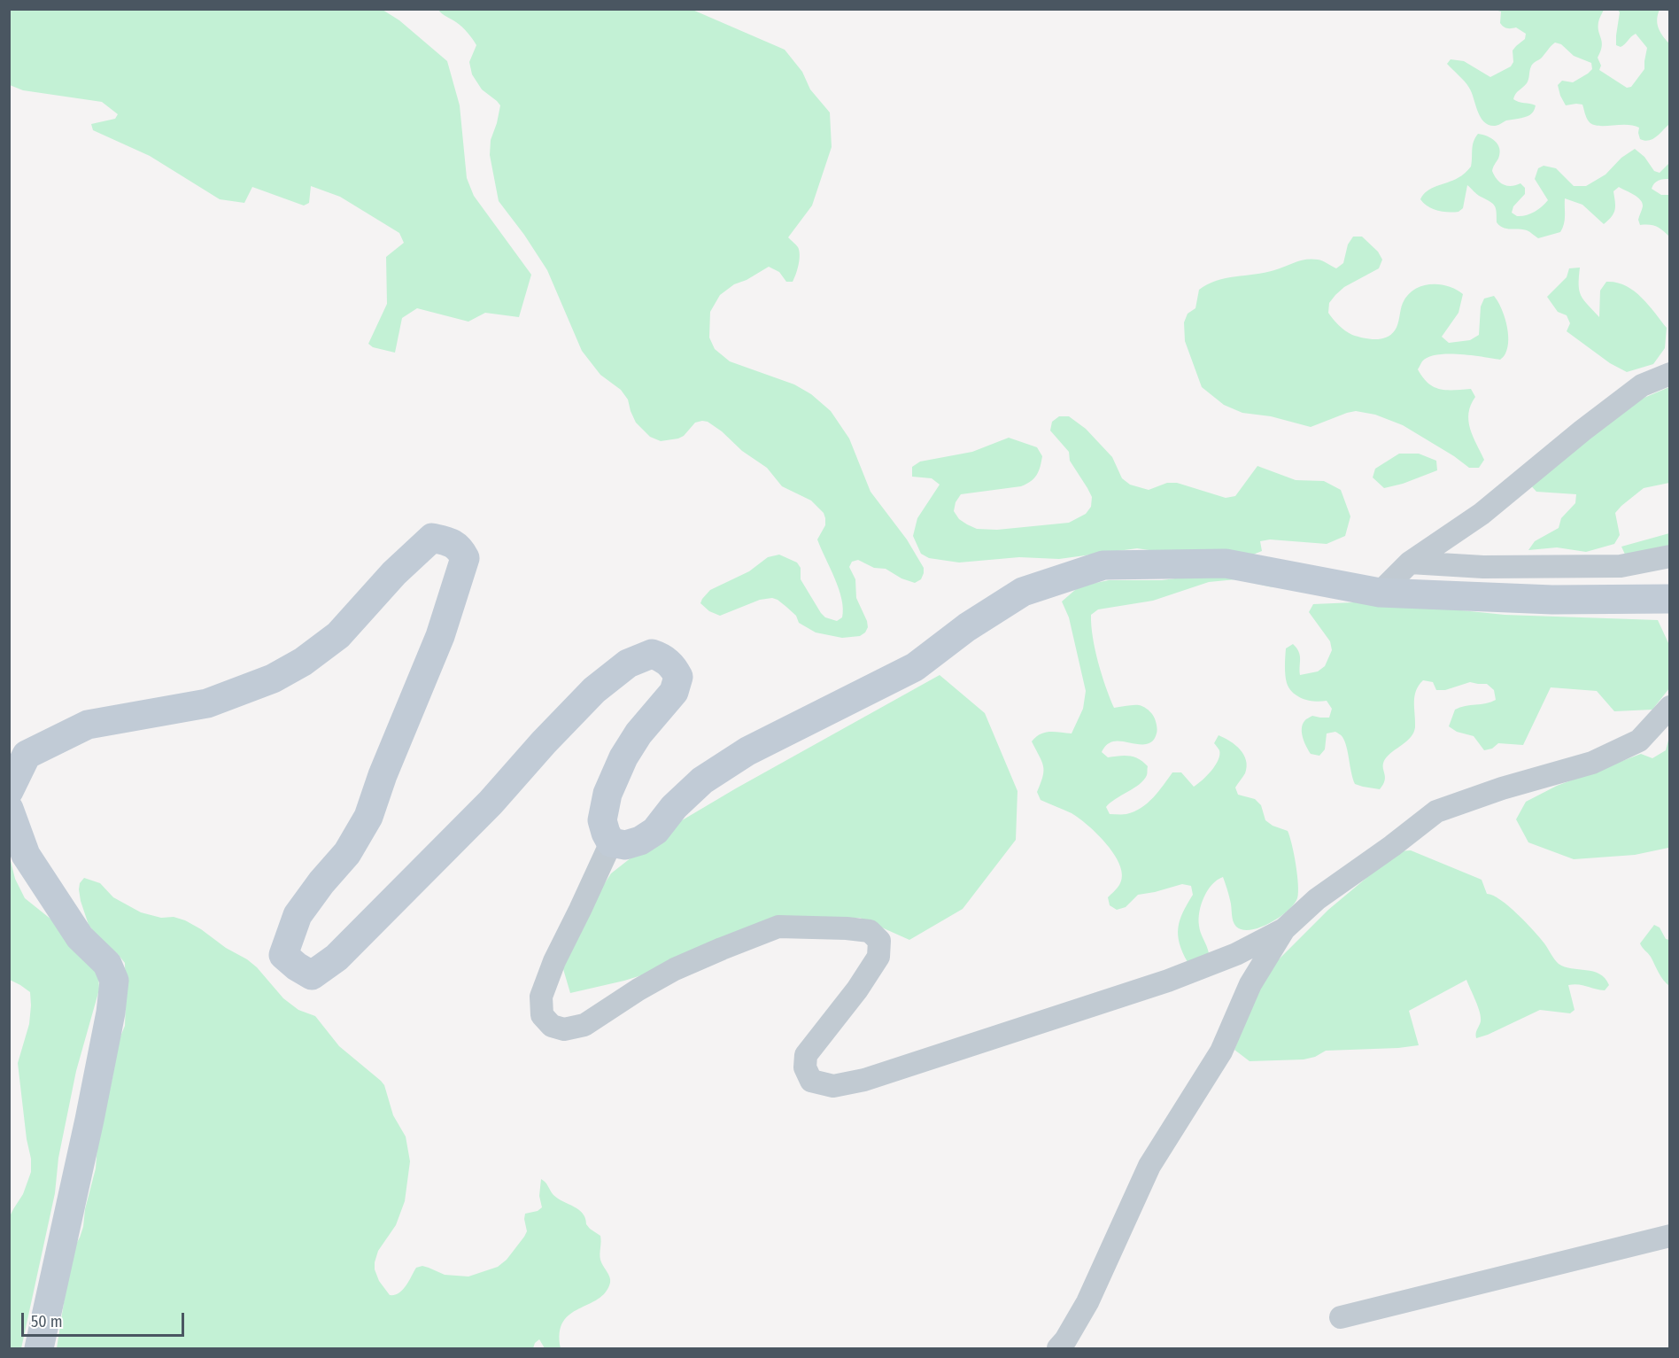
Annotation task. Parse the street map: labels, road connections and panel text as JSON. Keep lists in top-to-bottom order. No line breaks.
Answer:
{"scale_bar":"50 m"}
